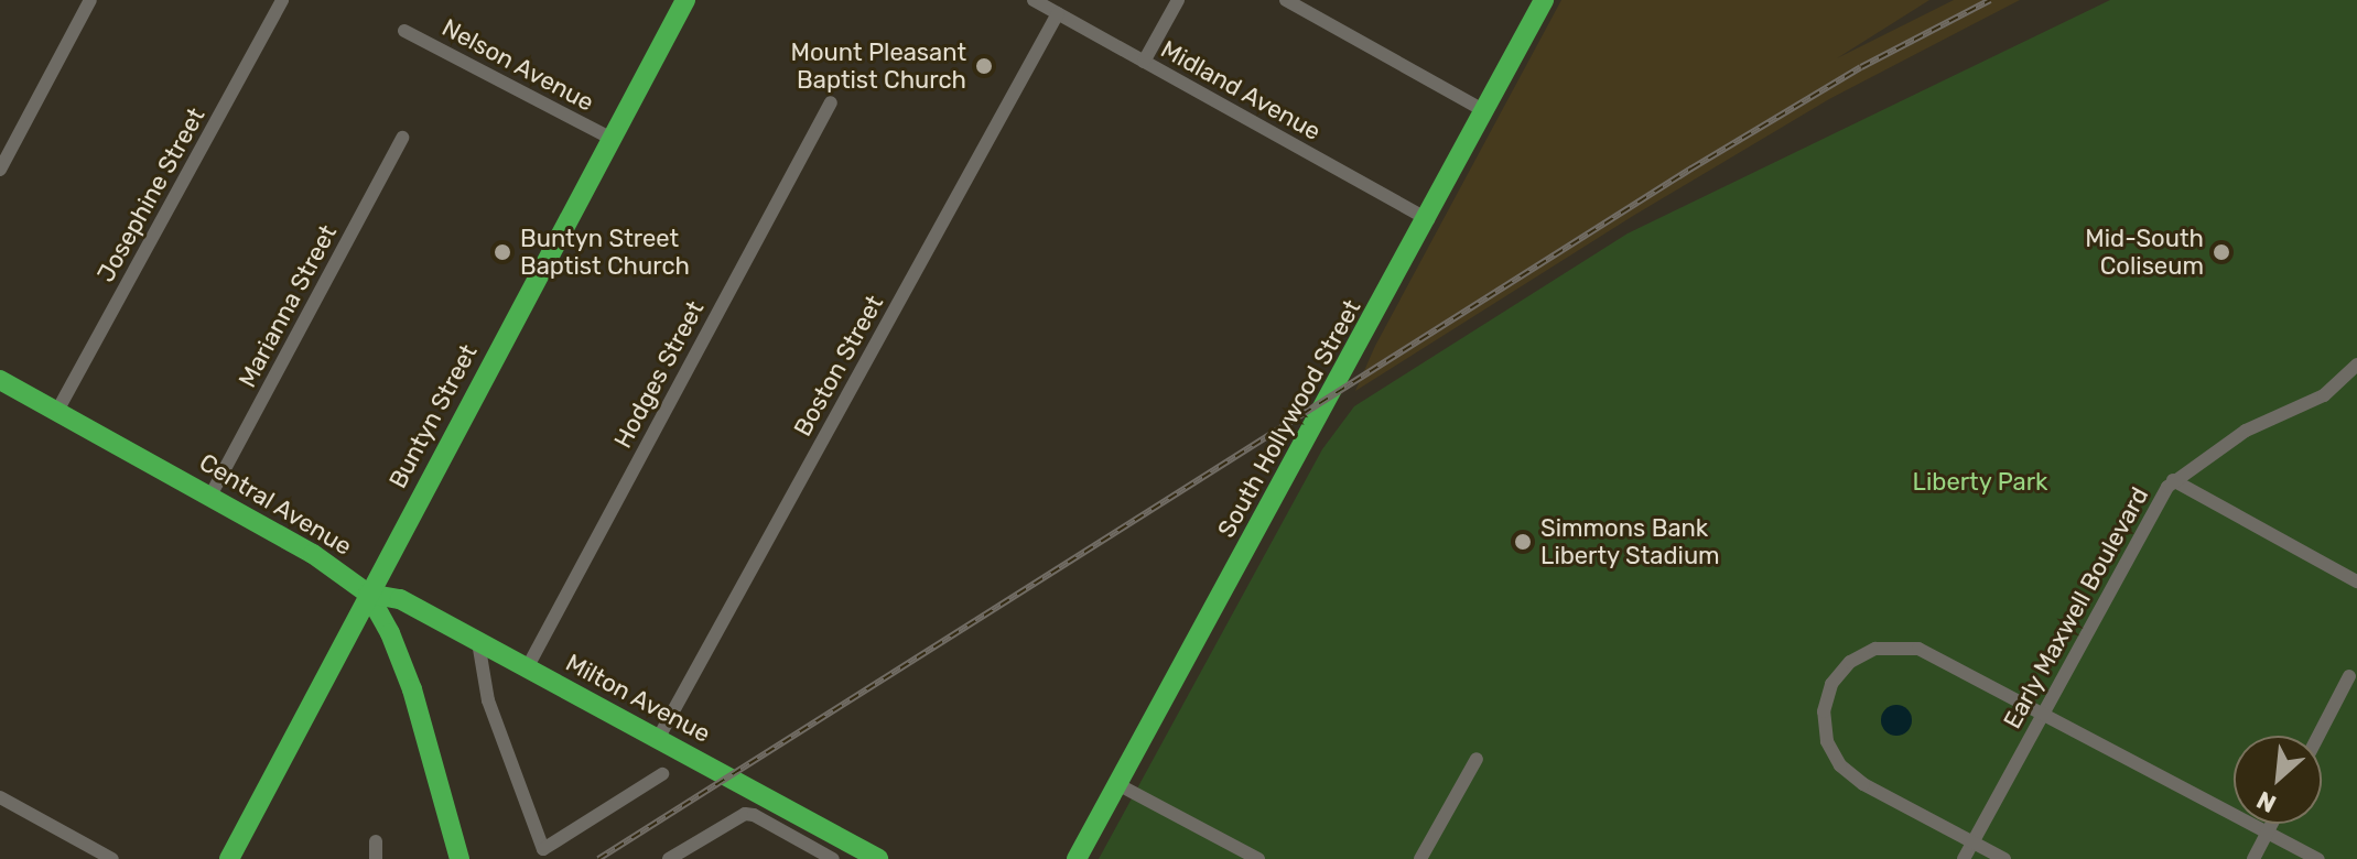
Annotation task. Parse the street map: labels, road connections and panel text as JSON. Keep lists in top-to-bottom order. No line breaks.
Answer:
{"streets":{"main road":["Buntyn Street","South Hollywood Street","Central Avenue","Milton Avenue"],"street":["Nelson Avenue","Midland Avenue","Josephine Street","Marianna Street","Boston Street","Hodges Street","Early Maxwell Boulevard"]},"crossings":[["Nelson Avenue","Buntyn Street"],["Midland Avenue","Boston Street"],["Midland Avenue","South Hollywood Street"],["Josephine Street","Central Avenue"],["Marianna Street","Central Avenue"],["Boston Street","Milton Avenue"],["Hodges Street","Milton Avenue"],["Buntyn Street","Central Avenue"],["Buntyn Street","Milton Avenue"],["Central Avenue","Milton Avenue"]],"parks":["Liberty Park"],"places":["Mount Pleasant Baptist Church","Buntyn Street Baptist Church","Mid-South Coliseum","Simmons Bank Liberty Stadium"],"north":"bottom left"}
